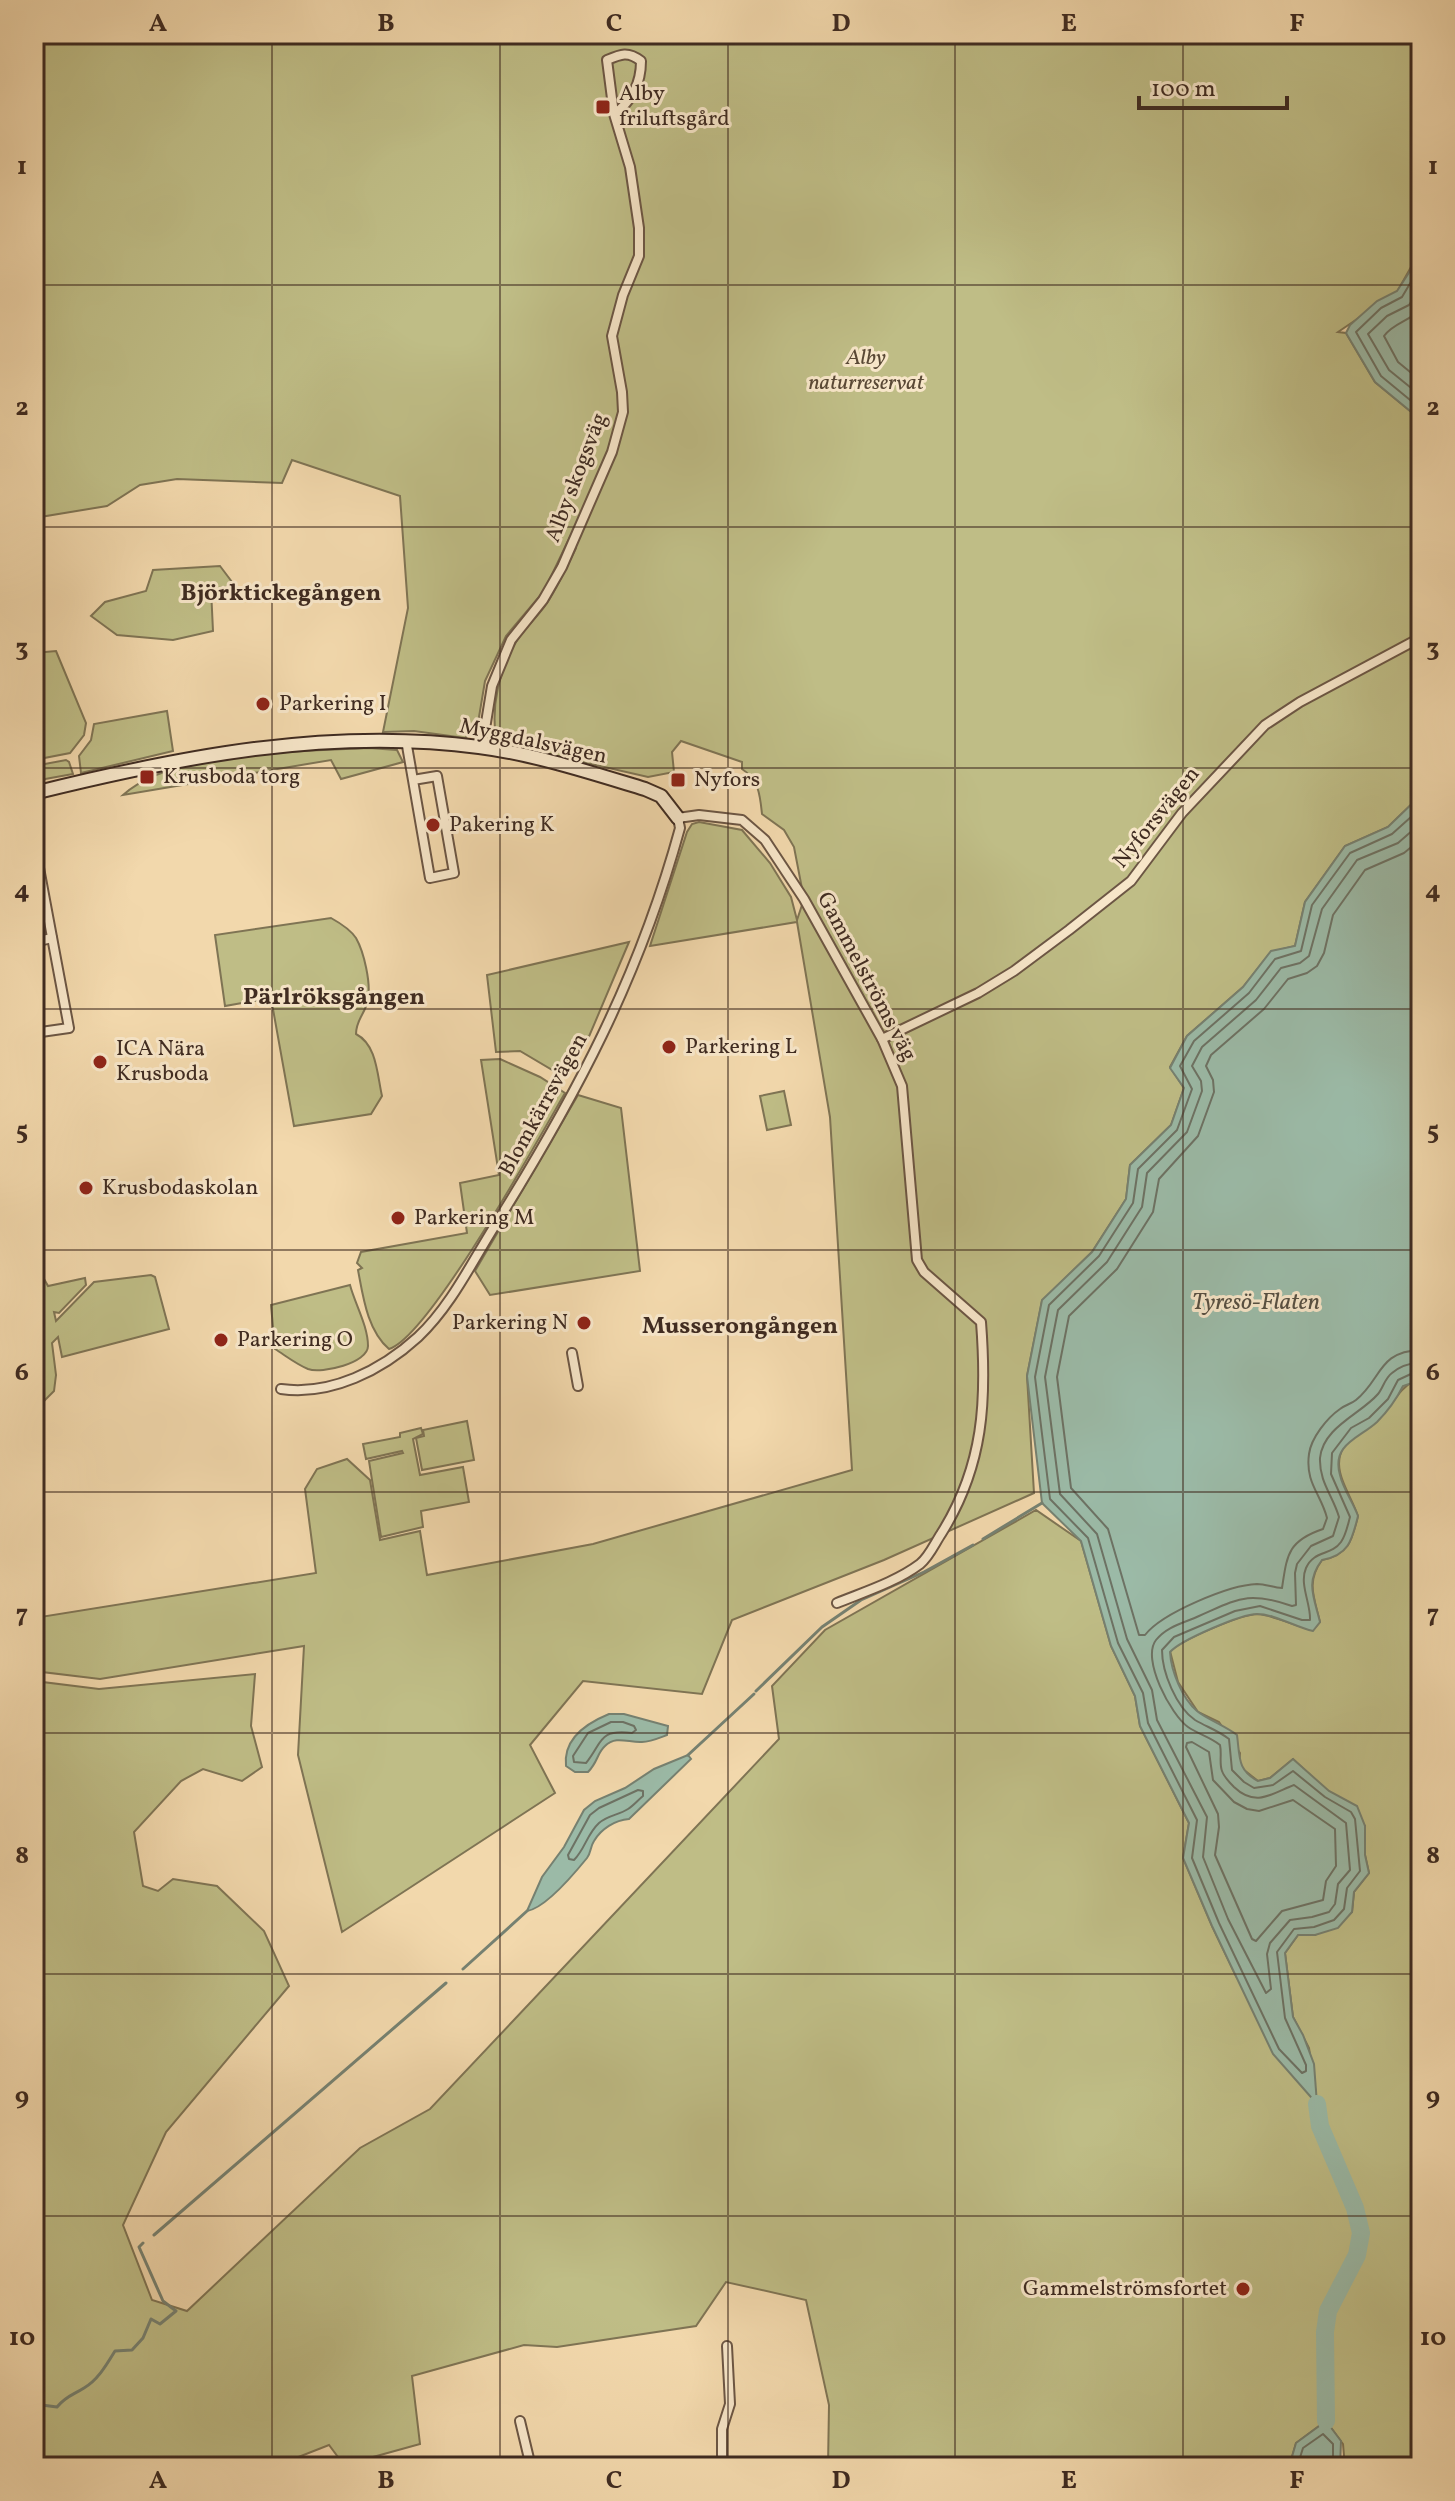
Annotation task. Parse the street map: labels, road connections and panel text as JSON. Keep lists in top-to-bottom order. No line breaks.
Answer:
{"streets":{"street":["Alby skogsväg","Myggdalsvägen","Nyforsvägen","Gammelströms väg","Blomkärrsvägen"]},"crossings":[["Alby skogsväg","Myggdalsvägen"],["Myggdalsvägen","Gammelströms väg"],["Myggdalsvägen","Blomkärrsvägen"],["Nyforsvägen","Gammelströms väg"],["Gammelströms väg","Blomkärrsvägen"]],"districts":["Björktickegången","Pärlröksgången","Musserongången"],"water":["Tyresö-Flaten"],"parks":["Alby naturreservat"],"places":{"transit":["Alby friluftsgård","Krusboda torg","Nyfors"],"other":["Parkering I","Pakering K","Parkering L","ICA Nära Krusboda","Krusbodaskolan","Parkering M","Parkering N","Parkering O","Gammelströmsfortet"]},"scale_bar":"100 m","grid":{"columns":["A","B","C","D","E","F"],"rows":["1","2","3","4","5","6","7","8","9","10"]}}
